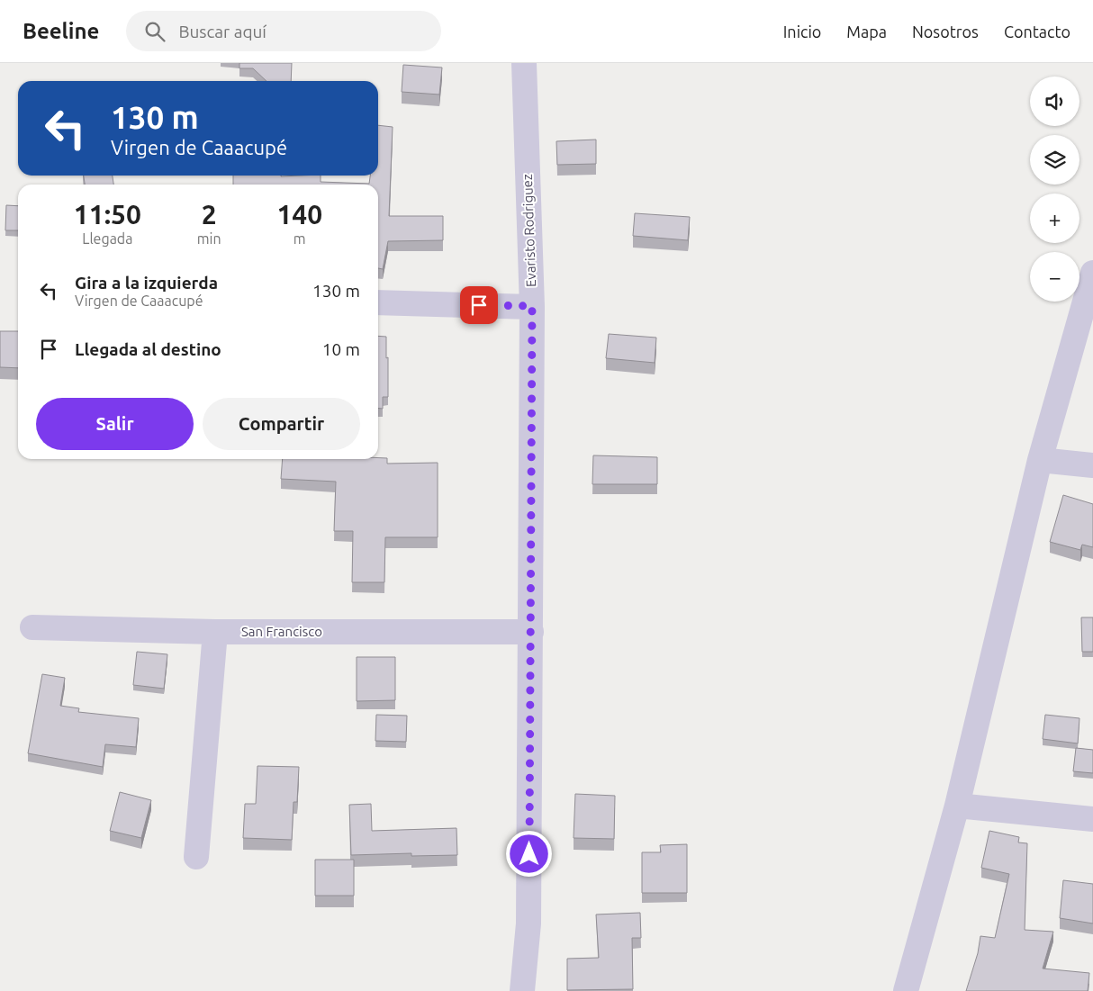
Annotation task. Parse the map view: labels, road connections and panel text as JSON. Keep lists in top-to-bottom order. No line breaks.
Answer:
{"streets":{"street":["Evaristo Rodriguez","San Francisco"]},"crossings":[["Evaristo Rodriguez","San Francisco"]],"page":{"header":"Beeline","search":"Buscar aquí","nav":["Inicio","Mapa","Nosotros","Contacto"],"map_buttons":["+","−"],"turn":["130 m","Virgen de Caaacupé"],"eta":["11:50","Llegada","2","min","140","m"],"list":[{"name":"Gira a la izquierda","note":"Virgen de Caaacupé","value":"130 m"},{"name":"Llegada al destino","value":"10 m"}],"buttons":["Salir","Compartir"]}}
